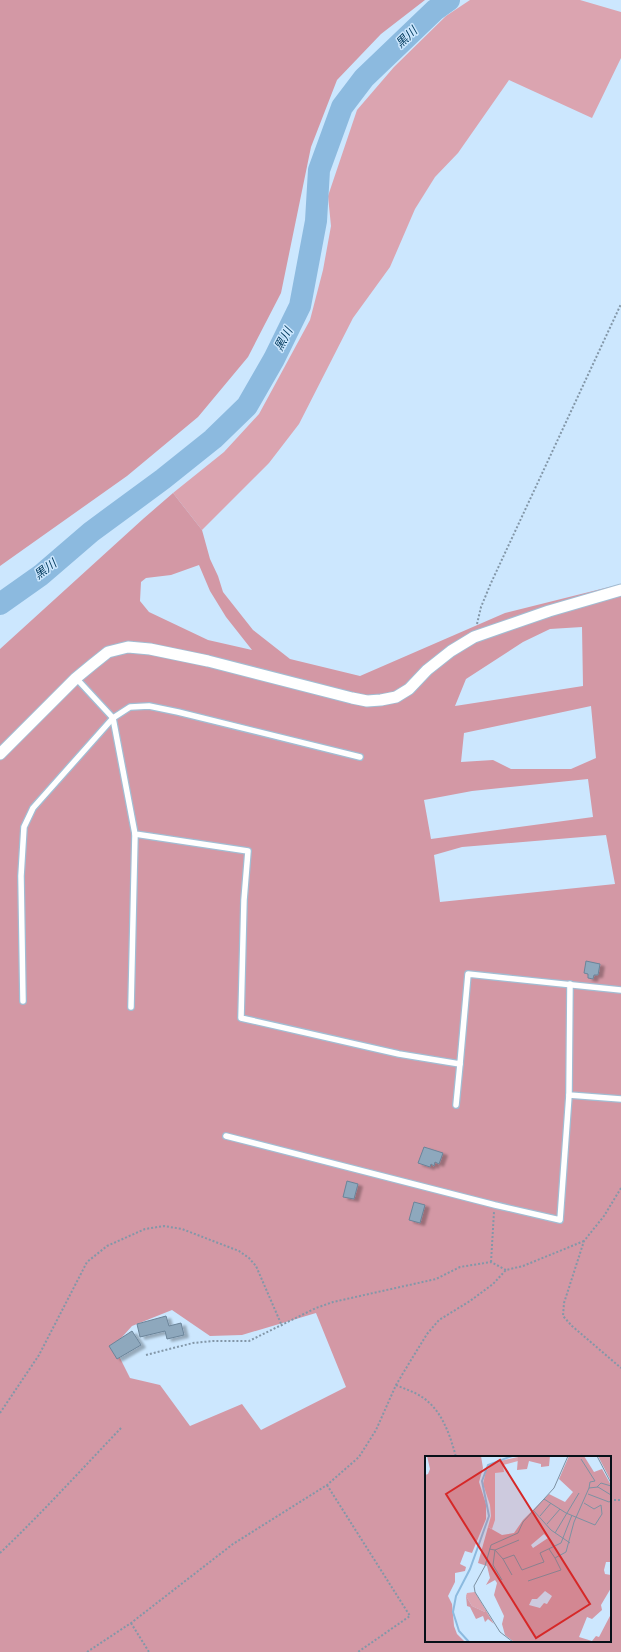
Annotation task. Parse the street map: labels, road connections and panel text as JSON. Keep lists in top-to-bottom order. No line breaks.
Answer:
{"water":["黒川"]}
